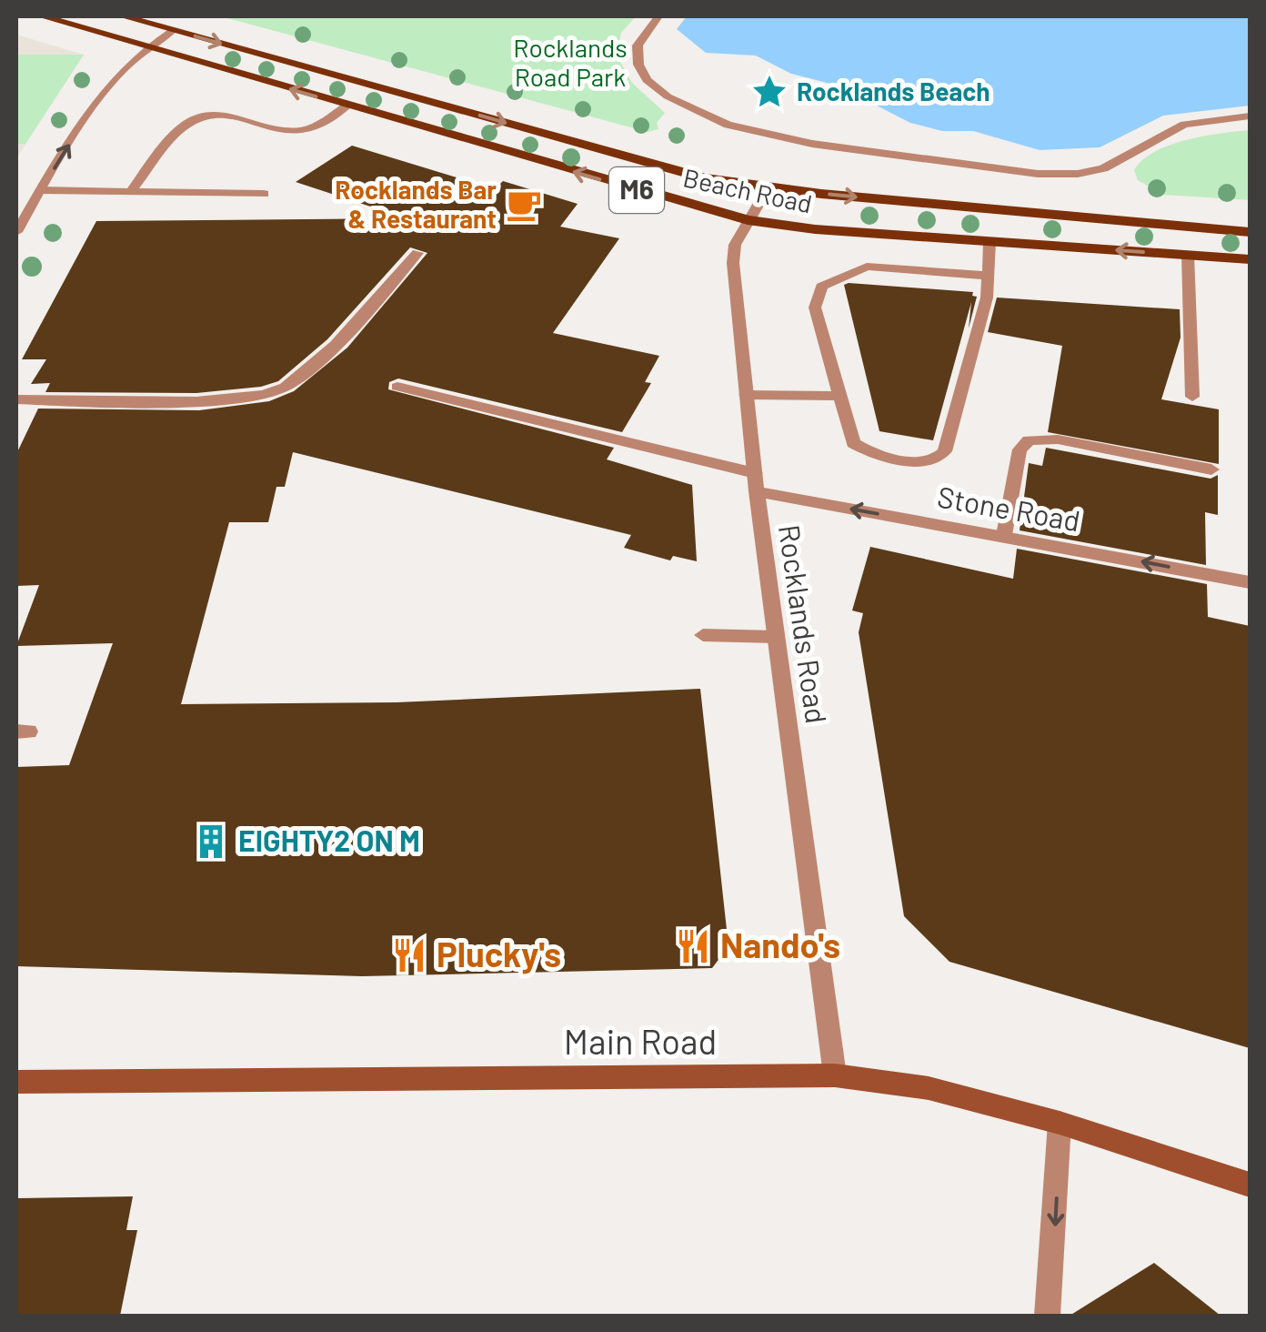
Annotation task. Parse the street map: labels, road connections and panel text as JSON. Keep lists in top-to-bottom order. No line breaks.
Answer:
{"streets":{"main road":["M6","Beach Road","Main Road"],"street":["Stone Road","Rocklands Road"]},"crossings":[["Beach Road","Rocklands Road"],["Stone Road","Rocklands Road"],["Rocklands Road","Main Road"]],"one_way":["Stone Road"],"parks":["Rocklands Road Park"],"places":{"place":["Rocklands Beach"],"cafe":["Rocklands Bar & Restaurant"],"building":["EIGHTY2 ON M"],"restaurant":["Nando's","Plucky's"]}}
